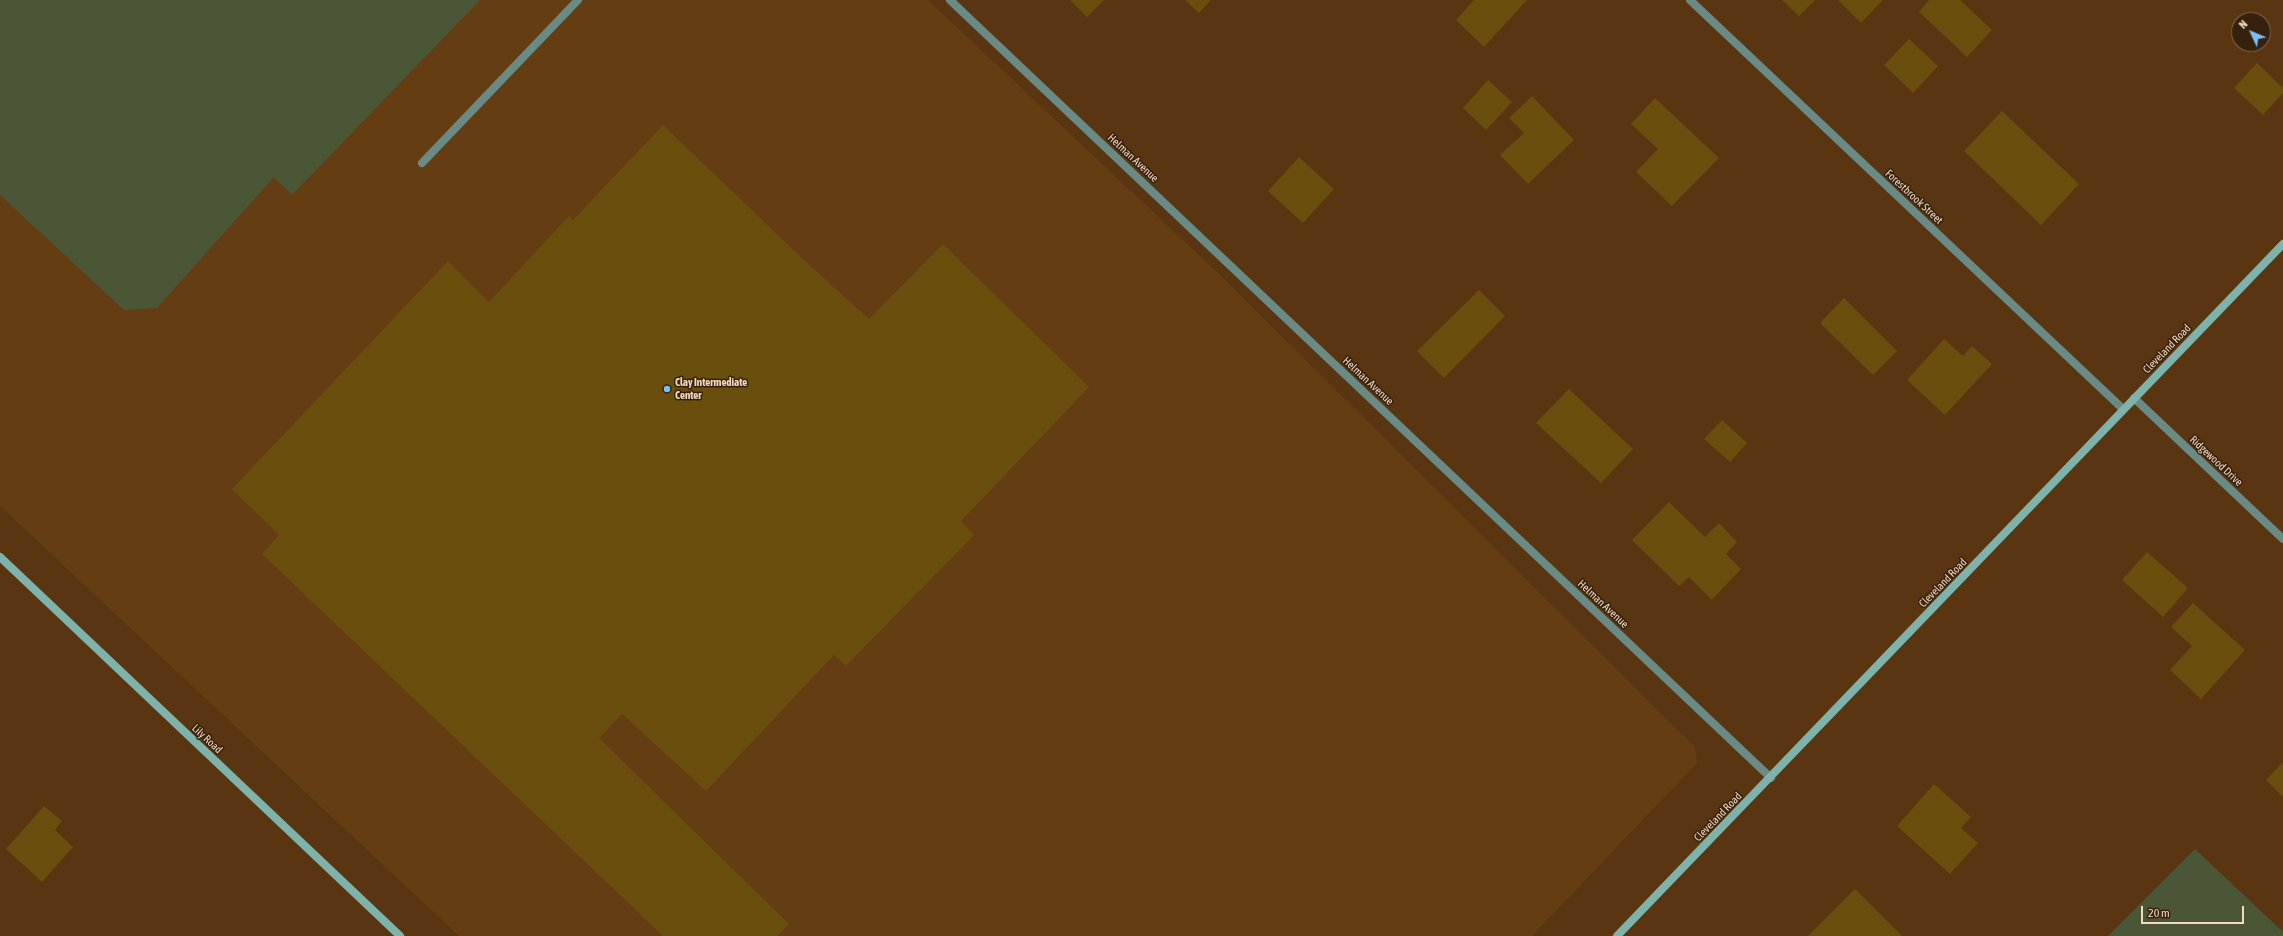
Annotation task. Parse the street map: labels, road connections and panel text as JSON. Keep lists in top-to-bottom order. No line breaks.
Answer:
{"streets":{"main road":["Cleveland Road","Lily Road"],"street":["Helman Avenue","Forestbrook Street","Ridgewood Drive"]},"crossings":[["Helman Avenue","Cleveland Road"],["Forestbrook Street","Cleveland Road"],["Cleveland Road","Ridgewood Drive"]],"places":["Clay Intermediate Center"],"scale_bar":"20 m","north":"top left"}
